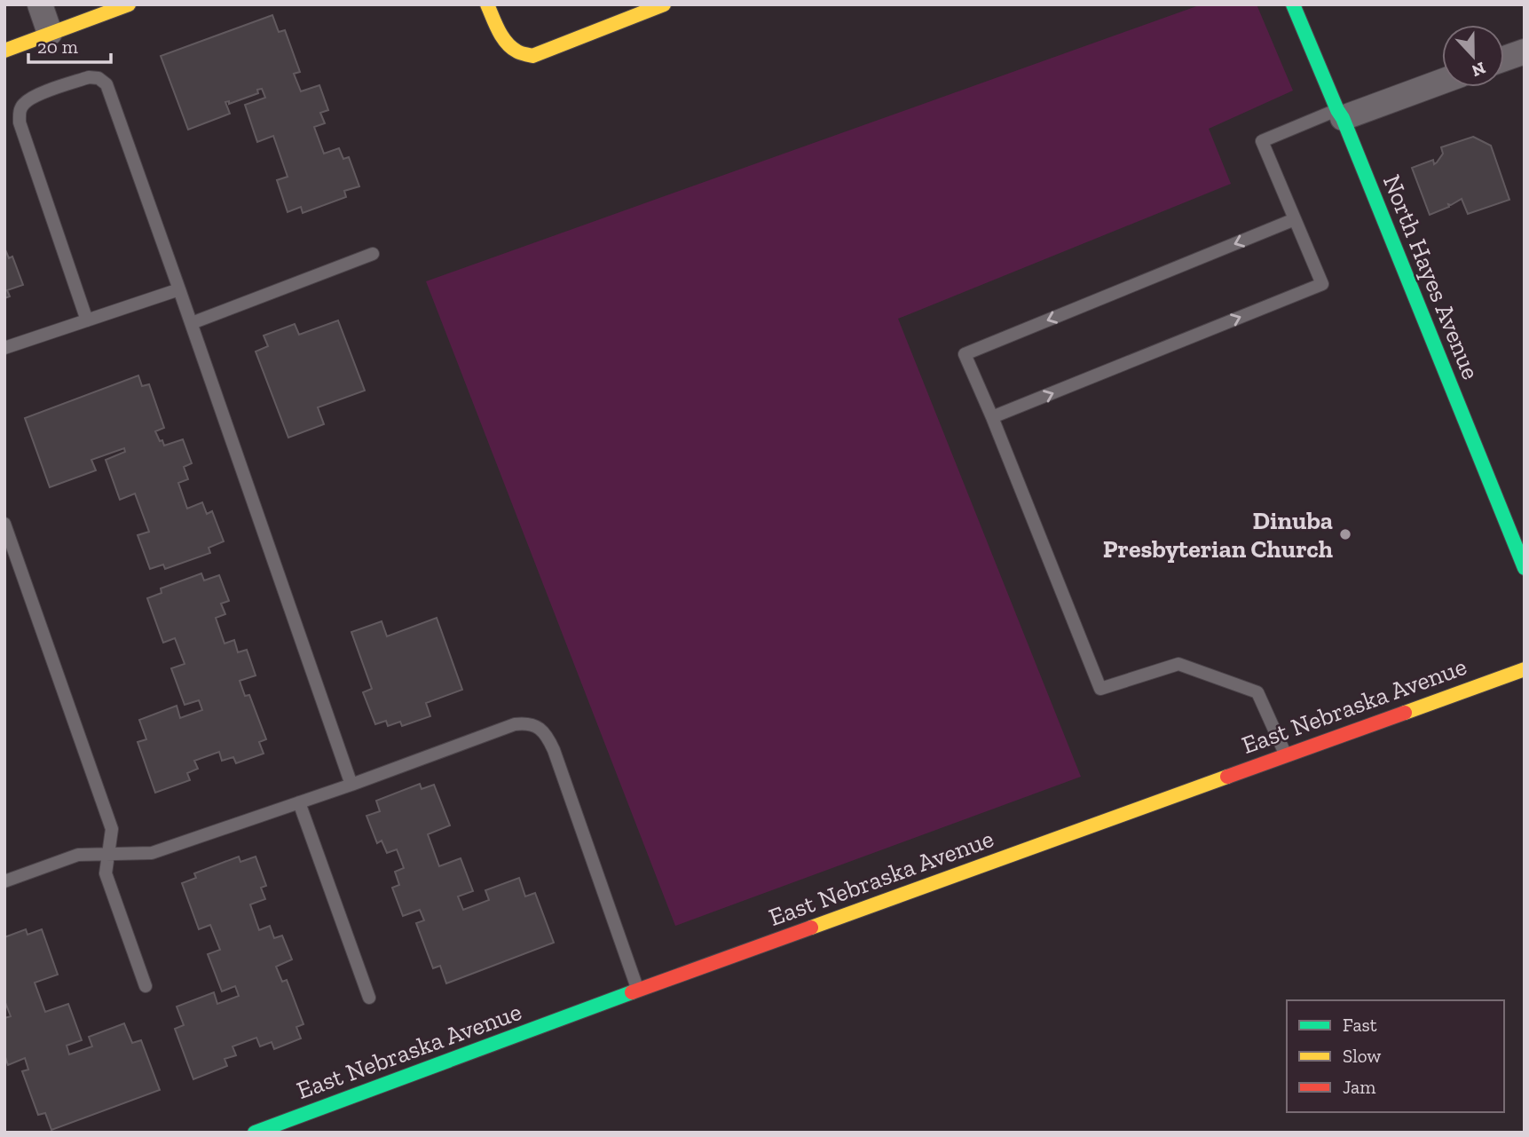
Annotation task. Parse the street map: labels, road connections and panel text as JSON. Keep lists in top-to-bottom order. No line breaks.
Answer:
{"streets":{"street":["North Hayes Avenue","East Nebraska Avenue"]},"places":["Dinuba Presbyterian Church"],"legend":["Fast","Slow","Jam"],"scale_bar":"20 m","north":"bottom"}
